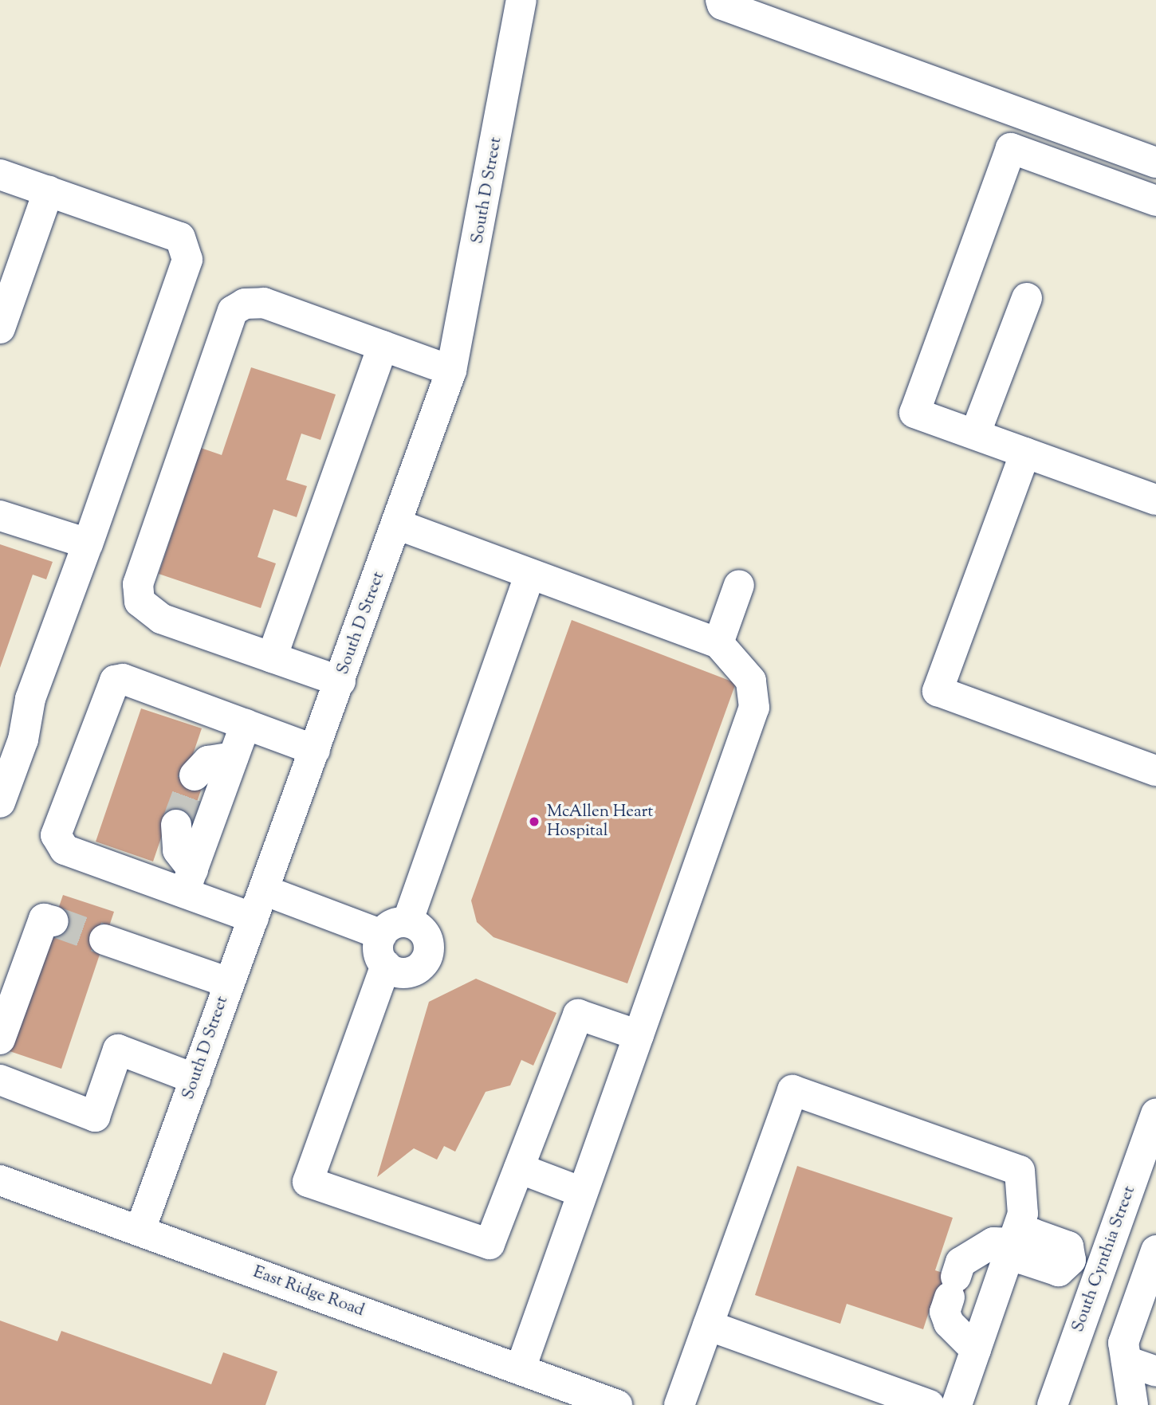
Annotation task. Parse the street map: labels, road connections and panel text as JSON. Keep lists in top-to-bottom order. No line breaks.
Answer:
{"streets":{"street":["South D Street","South Cynthia Street","East Ridge Road"]},"crossings":[["South D Street","East Ridge Road"]],"places":["McAllen Heart Hospital"]}
